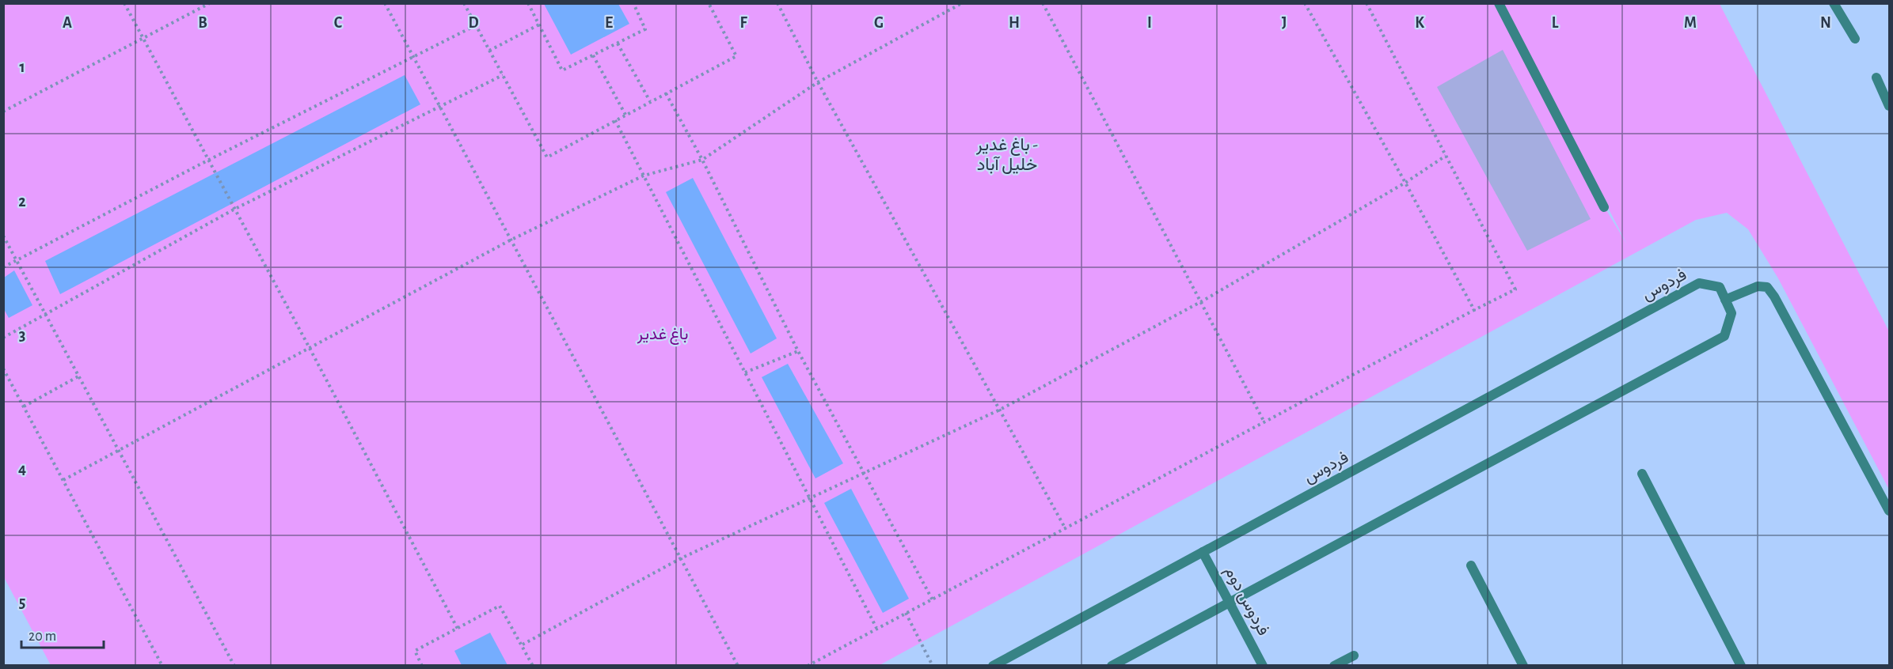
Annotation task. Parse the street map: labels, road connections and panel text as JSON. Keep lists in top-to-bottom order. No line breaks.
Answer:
{"streets":{"street":["فردوس","فردوس دوم"]},"crossings":[["فردوس","فردوس دوم"]],"districts":["باغ غدیر - خلیل آباد"],"parks":["باغ غدیر"],"scale_bar":"20 m","grid":{"columns":["A","B","C","D","E","F","G","H","I","J","K","L","M","N"],"rows":["1","2","3","4","5"]}}
